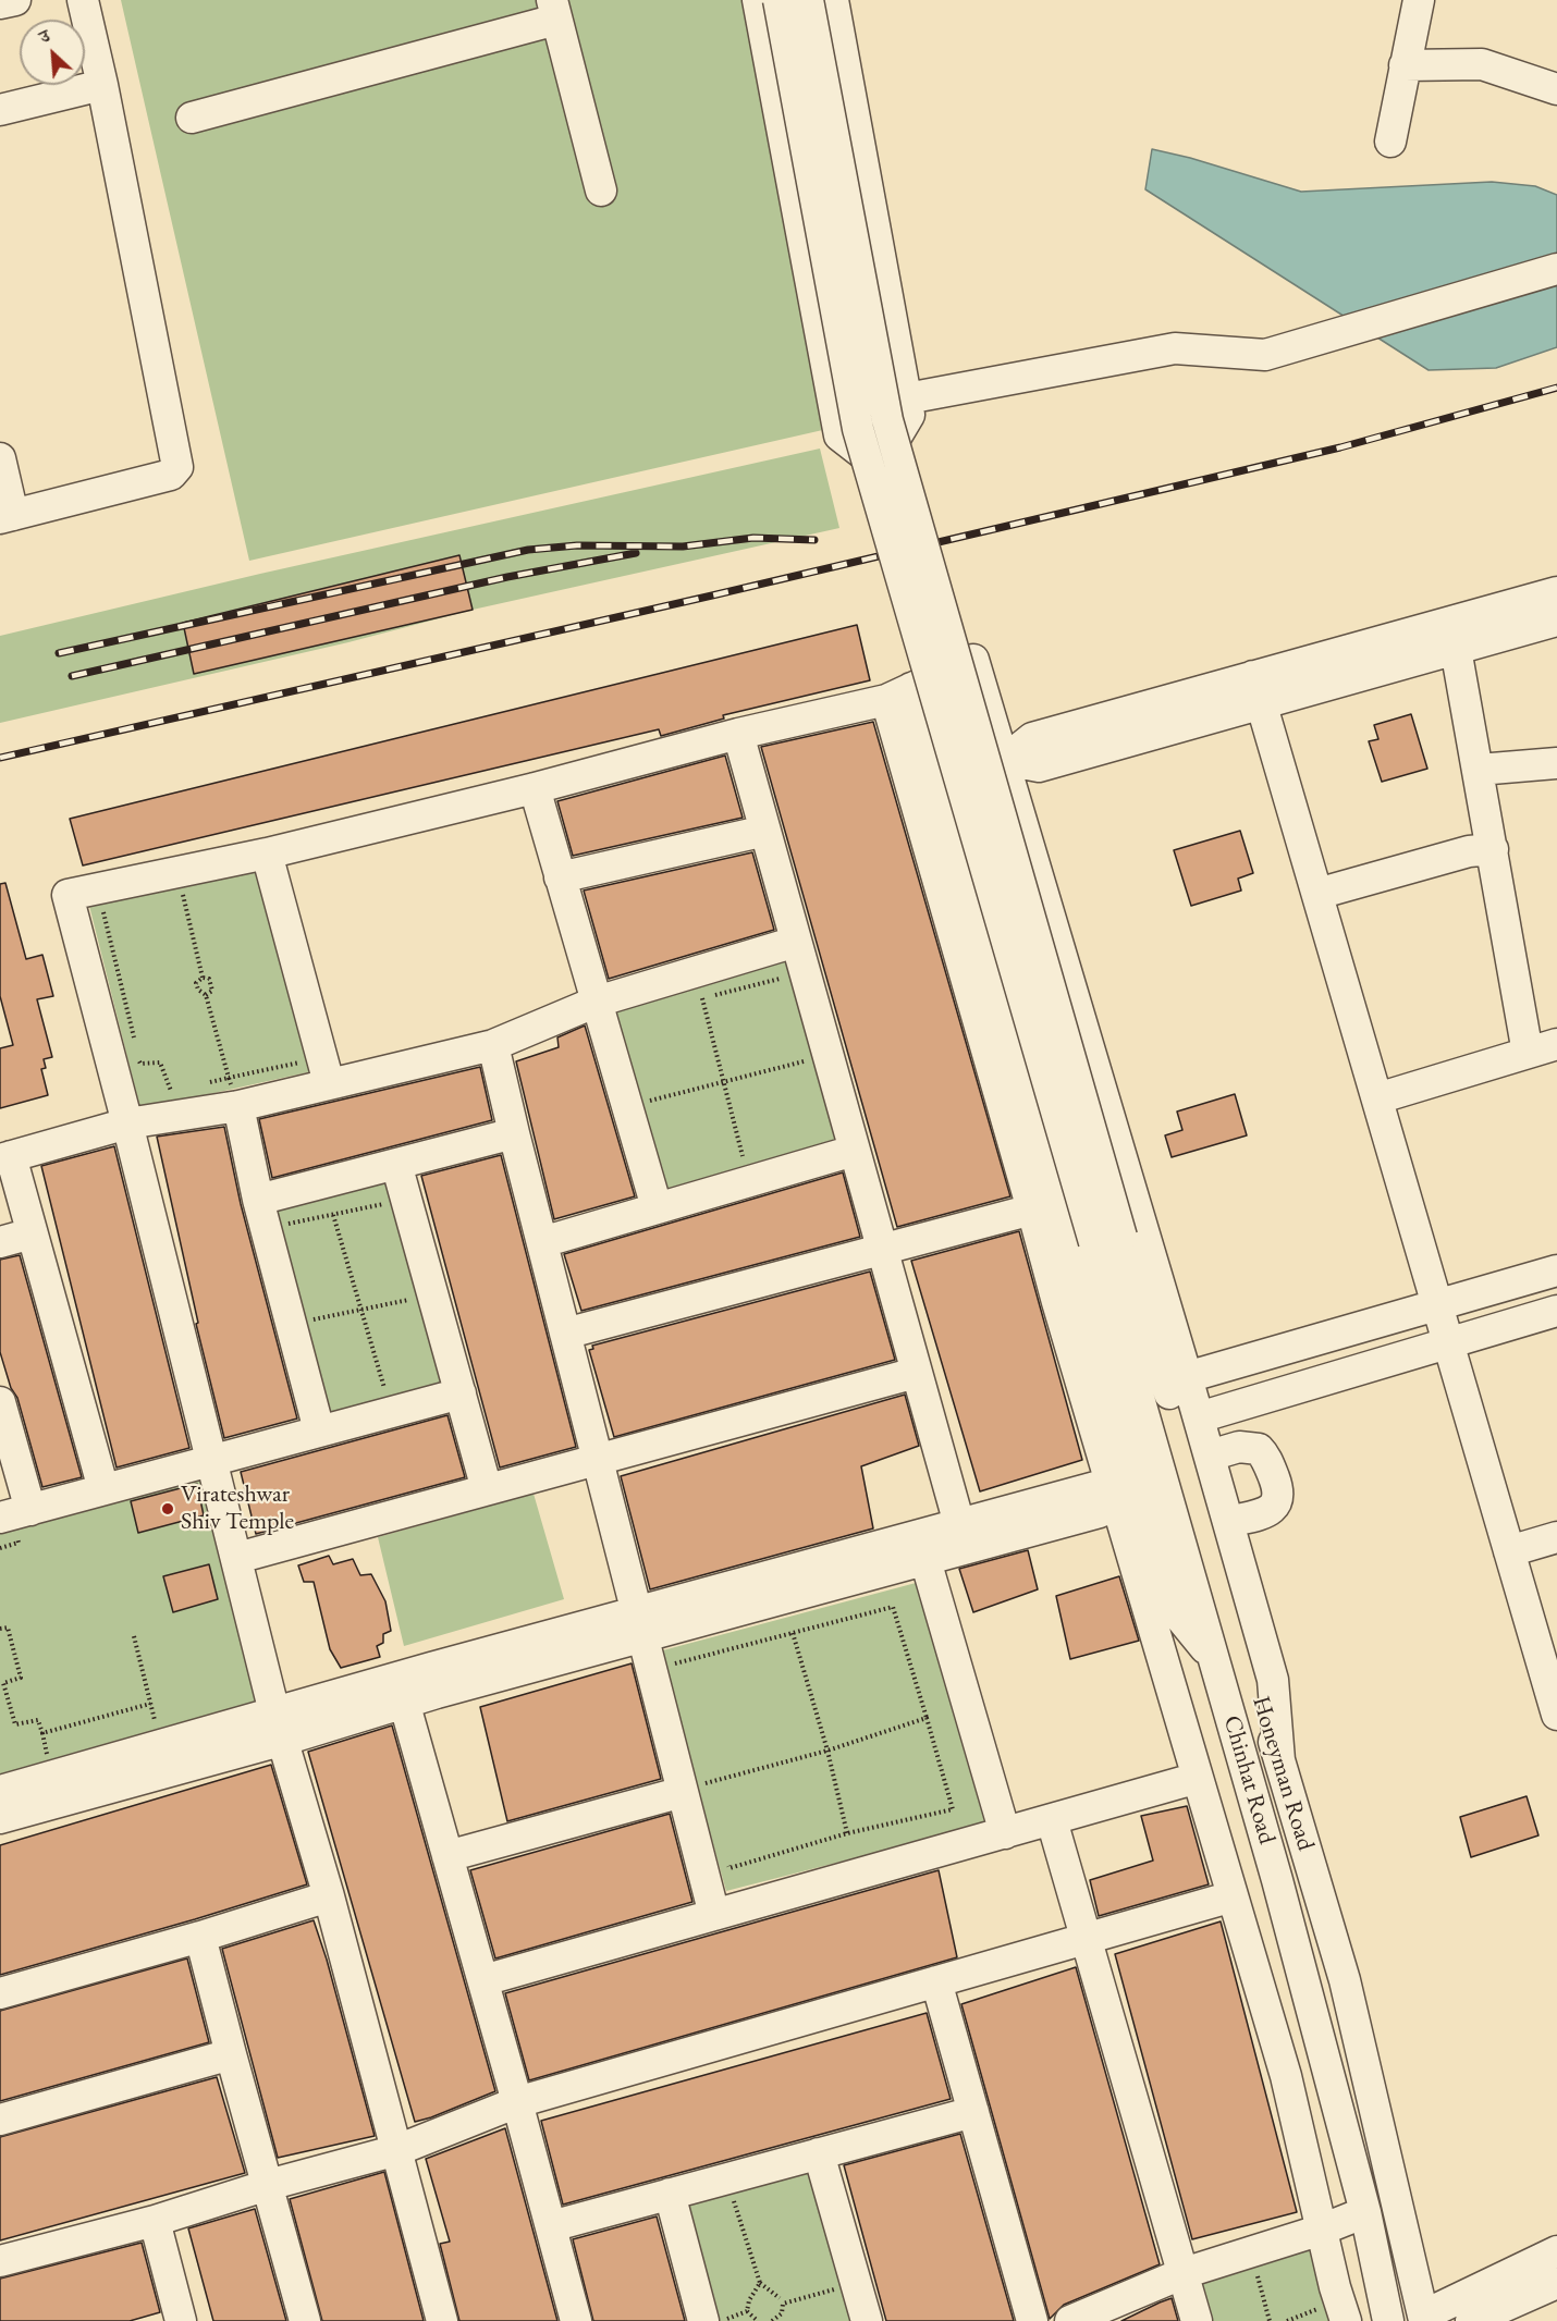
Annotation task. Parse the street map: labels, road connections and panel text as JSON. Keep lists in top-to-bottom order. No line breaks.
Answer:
{"streets":{"street":["Honeyman Road","Chinhat Road"]},"crossings":[["Honeyman Road","Chinhat Road"]],"places":["Virateshwar Shiv Temple"],"north":"top left"}
